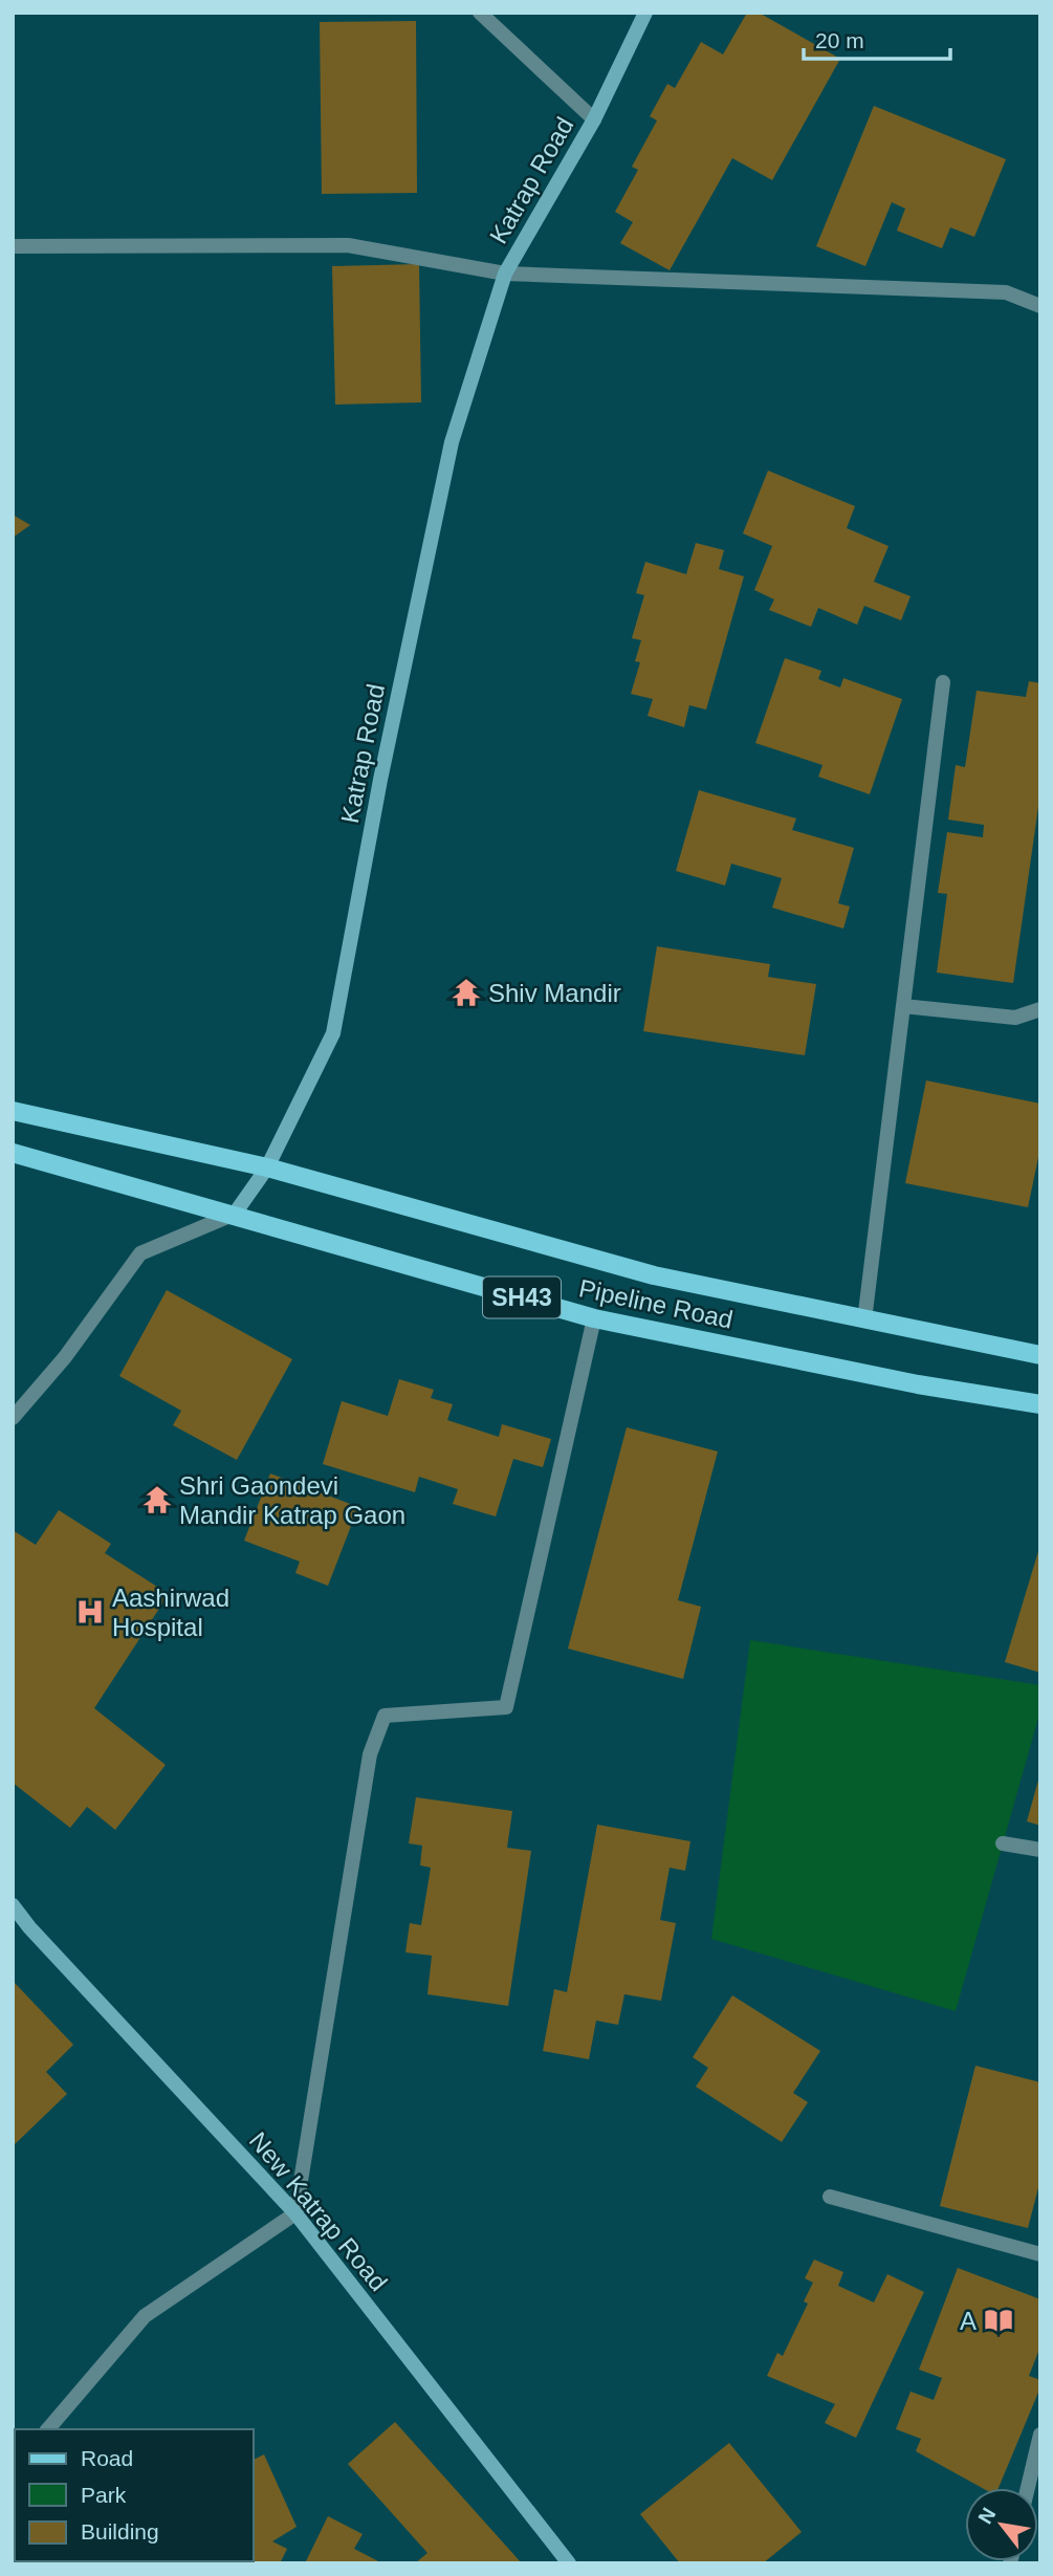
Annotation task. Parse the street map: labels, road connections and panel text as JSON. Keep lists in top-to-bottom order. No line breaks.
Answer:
{"streets":{"main road":["SH43","Pipeline Road"],"street":["Katrap Road","New Katrap Road"]},"crossings":[["Katrap Road","Pipeline Road"]],"places":{"temple":["Shiv Mandir","Shri Gaondevi Mandir Katrap Gaon"],"hospital":["Aashirwad Hospital"],"library":["A"]},"legend":["Road","Park","Building"],"scale_bar":"20 m","north":"top left"}
